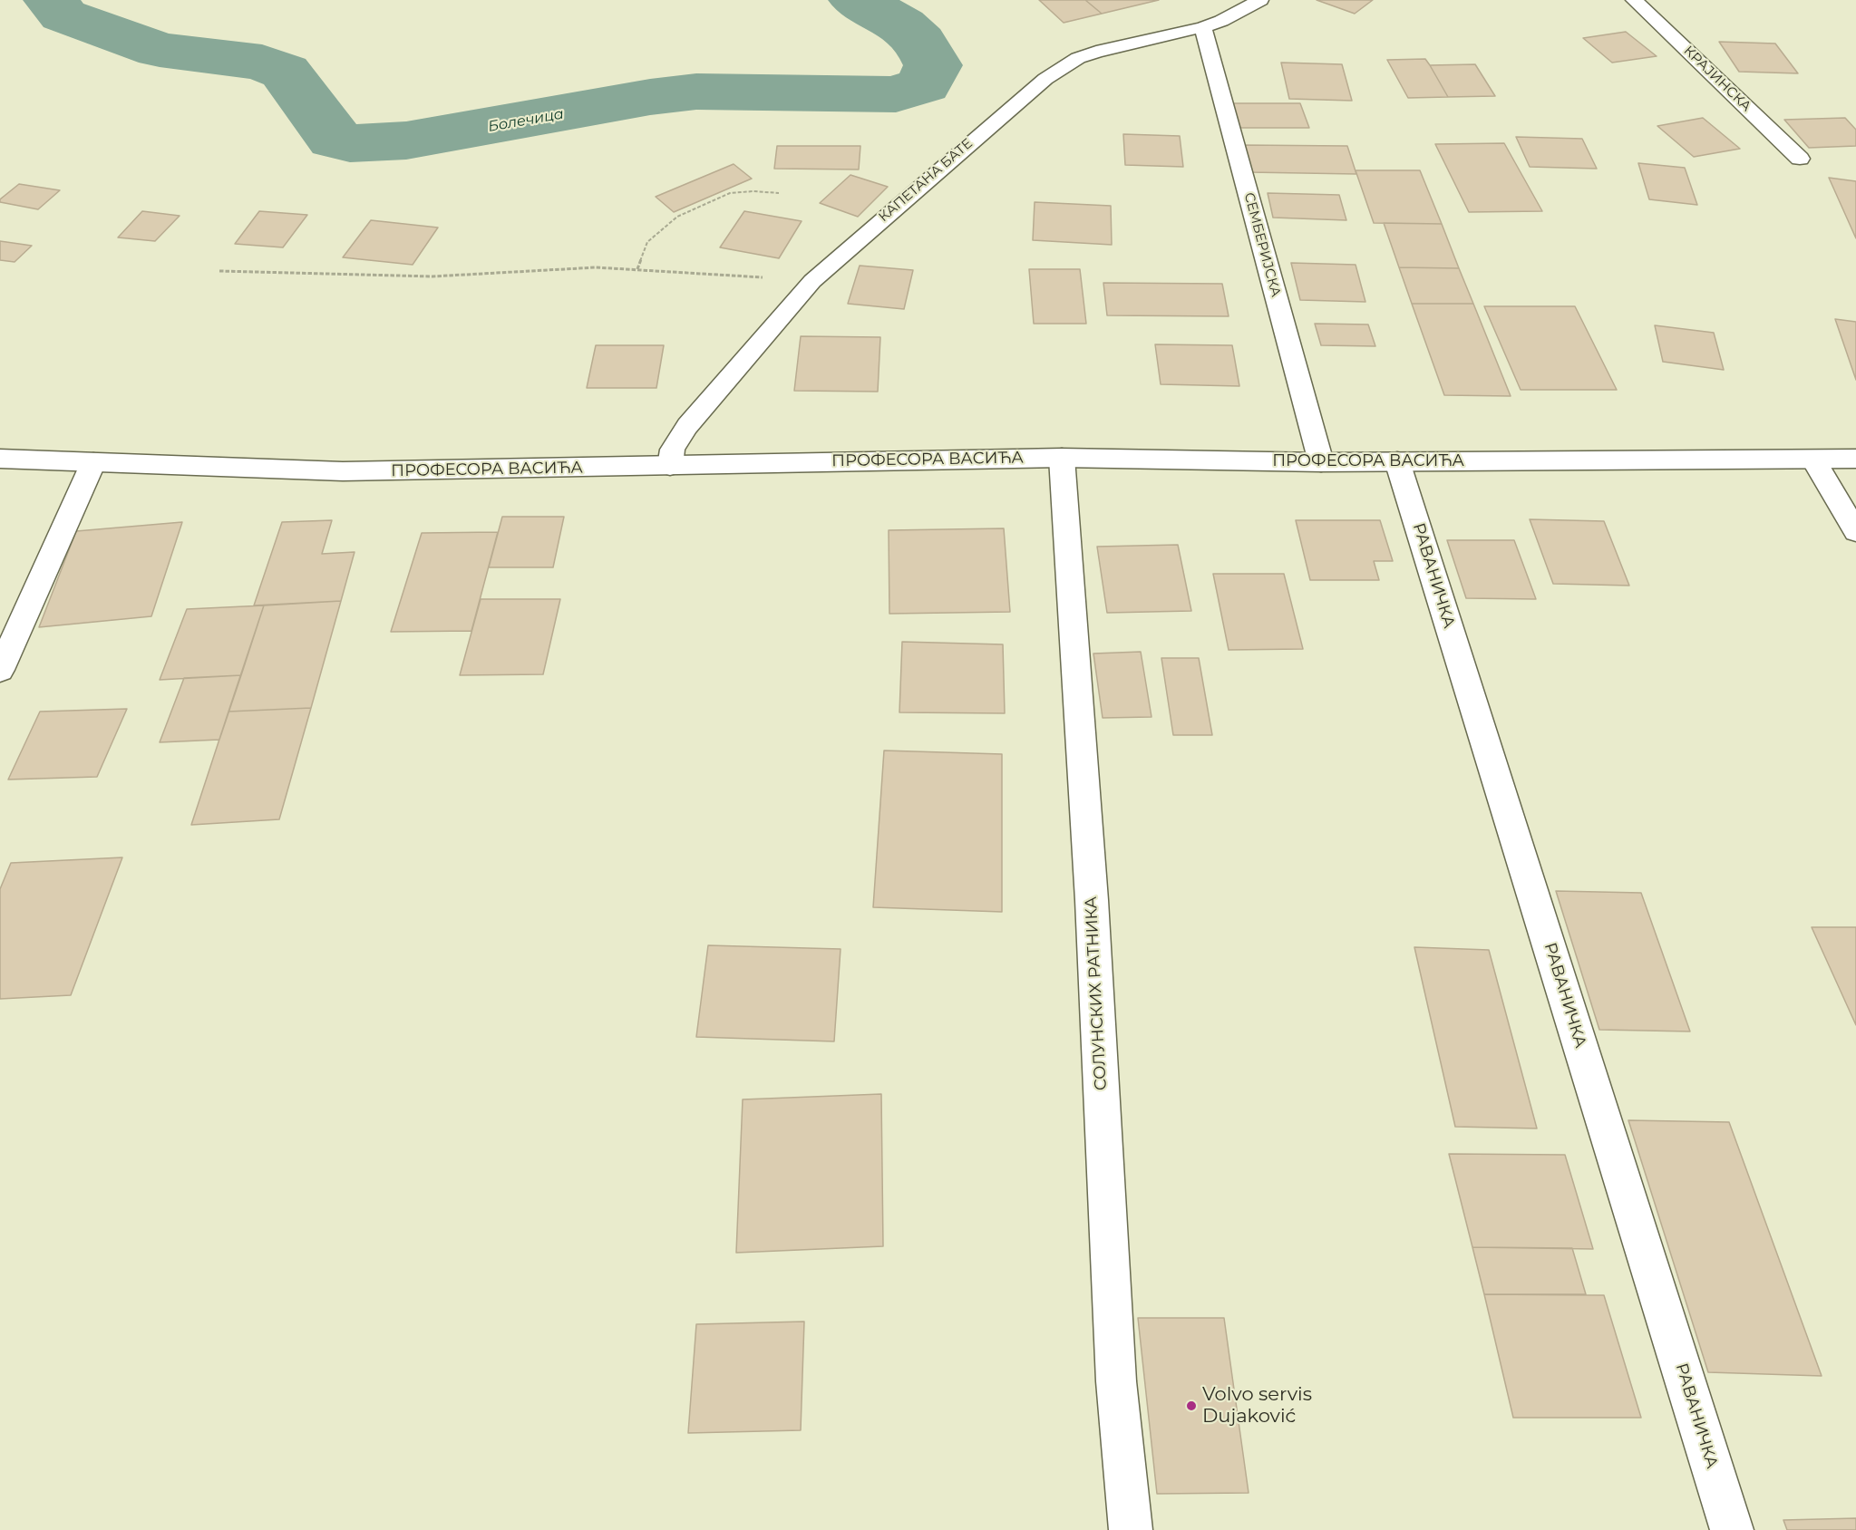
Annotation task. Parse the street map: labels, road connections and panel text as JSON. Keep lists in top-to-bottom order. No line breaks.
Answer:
{"streets":{"street":["КРАЈИНСКА","КАПЕТАНА БАТЕ","СЕМБЕРИЈСКА","ПРОФЕСОРА ВАСИЋА","РАВАНИЧКА","СОЛУНСКИХ РАТНИКА"]},"crossings":[["КАПЕТАНА БАТЕ","СЕМБЕРИЈСКА"],["КАПЕТАНА БАТЕ","ПРОФЕСОРА ВАСИЋА"],["СЕМБЕРИЈСКА","ПРОФЕСОРА ВАСИЋА"],["ПРОФЕСОРА ВАСИЋА","РАВАНИЧКА"],["ПРОФЕСОРА ВАСИЋА","СОЛУНСКИХ РАТНИКА"]],"water":["Болечица"],"places":["Volvo servis Dujaković"]}
